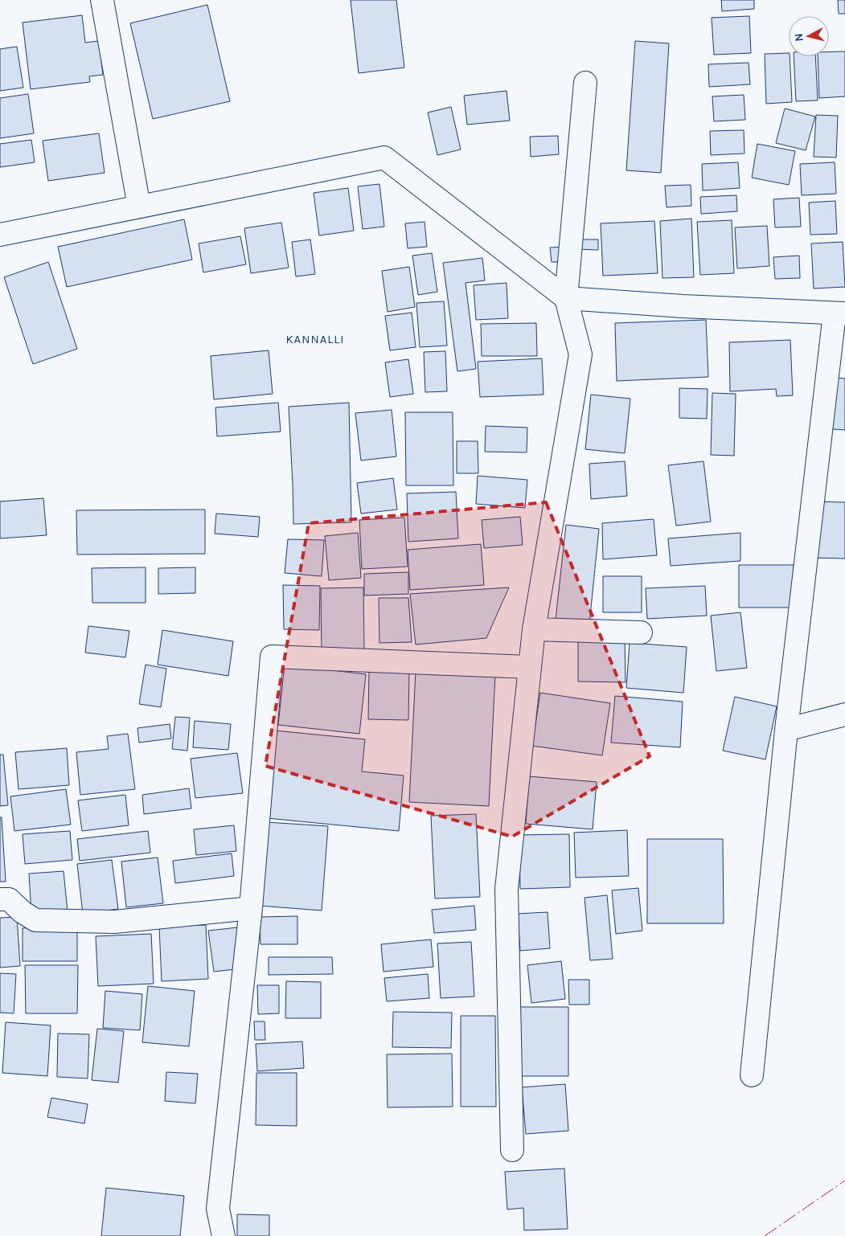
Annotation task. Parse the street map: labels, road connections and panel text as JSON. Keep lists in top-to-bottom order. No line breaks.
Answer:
{"districts":["KANNALLI"],"north":"left"}
